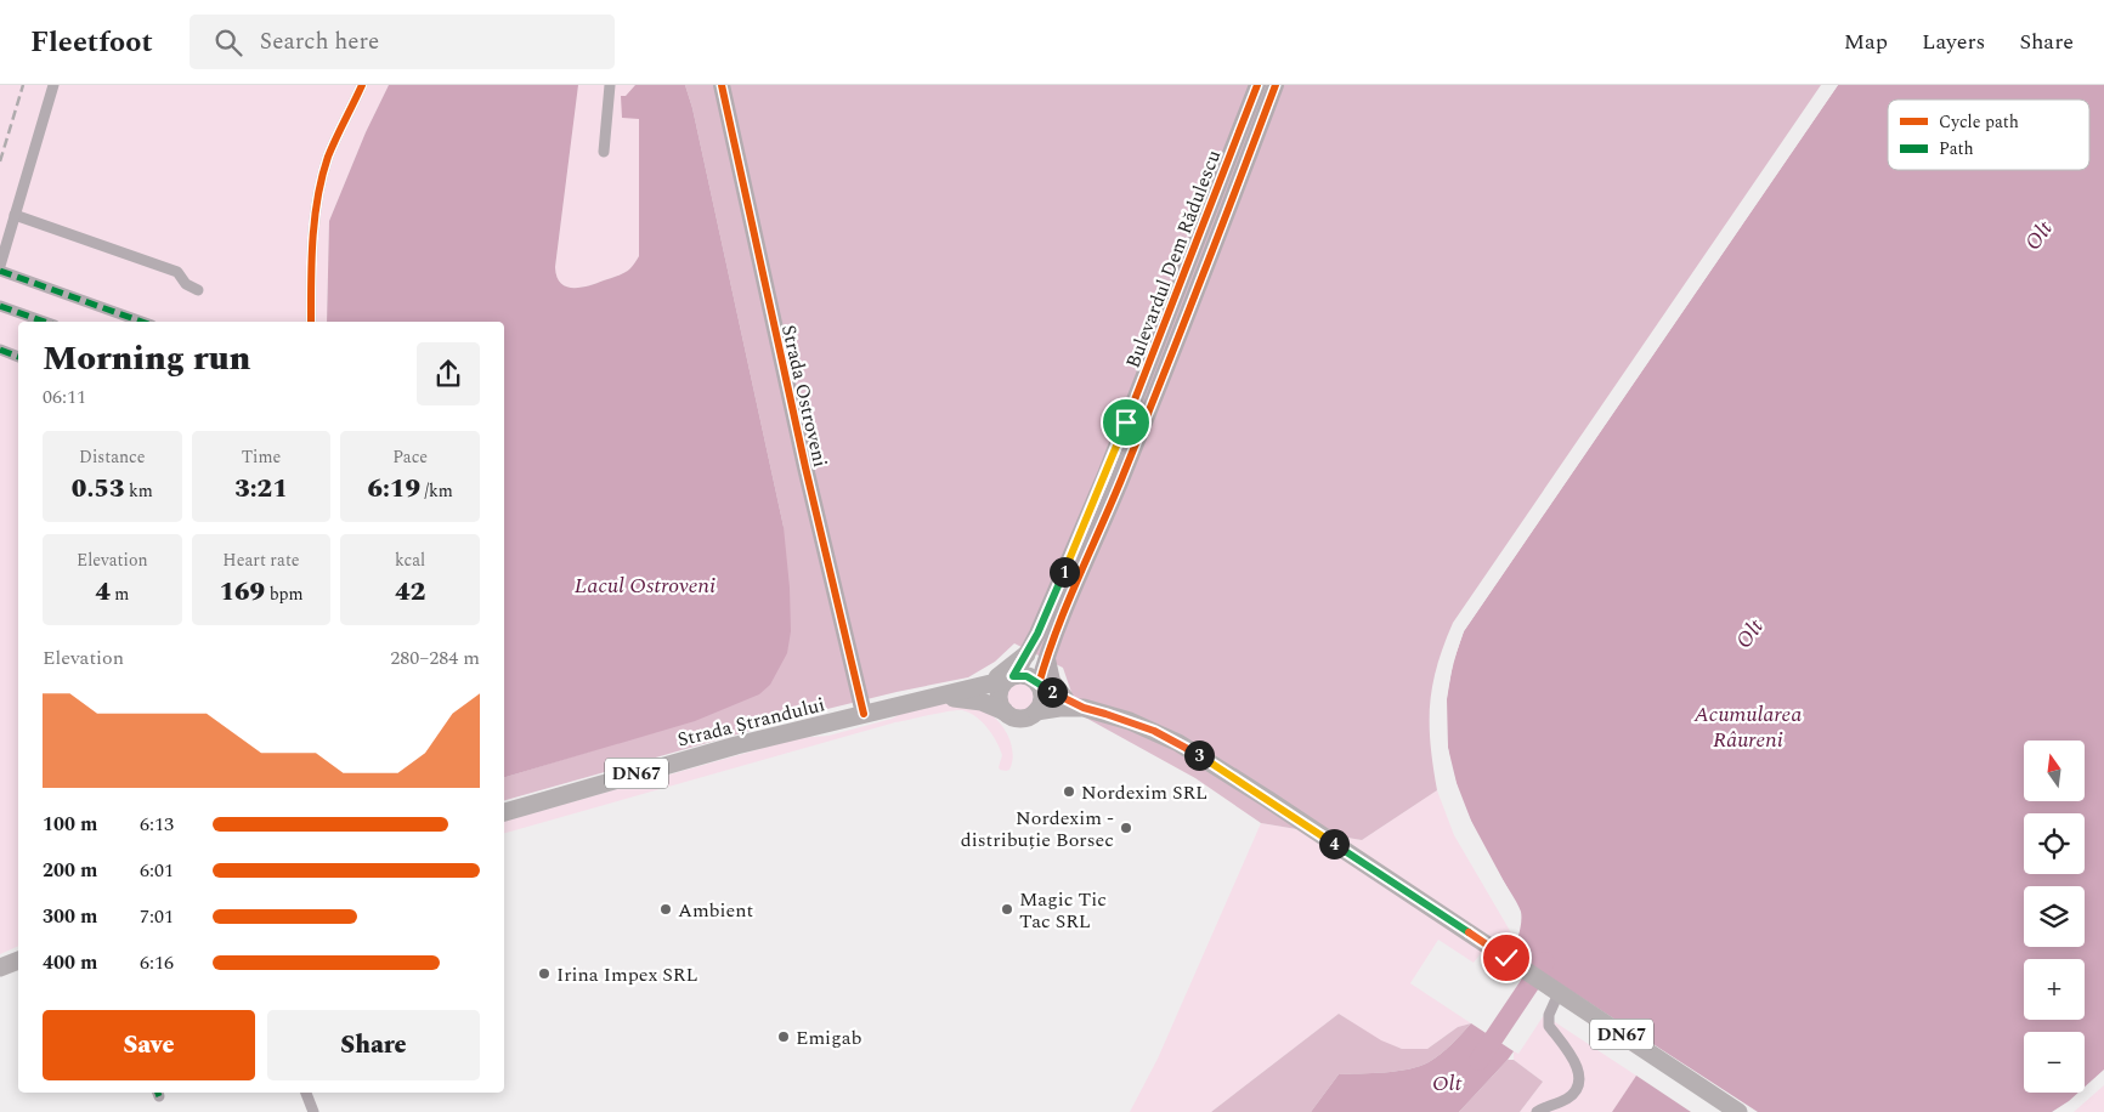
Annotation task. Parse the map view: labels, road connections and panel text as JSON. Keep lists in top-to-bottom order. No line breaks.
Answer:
{"streets":{"main road":["Bulevardul Dem Rădulescu","Strada Ostroveni","Strada Ștrandului","DN67"]},"crossings":[["Bulevardul Dem Rădulescu","Strada Ștrandului"],["Strada Ostroveni","Strada Ștrandului"]],"water":["Olt","Lacul Ostroveni","Acumularea Râureni"],"places":["Nordexim SRL","Nordexim - distribuție Borsec","Ambient","Magic Tic Tac SRL","Irina Impex SRL","Emigab"],"legend":["Cycle path","Path"],"north":"top","page":{"header":"Fleetfoot","search":"Search here","nav":["Map","Layers","Share"],"heading":["Morning run","06:11"],"stats":[["Distance","0.53 km"],["Time","3:21"],["Pace","6:19 /km"],["Elevation","4 m"],["Heart rate","169 bpm"],["kcal","42"]],"pins":["1","2","3","4"],"chart":["Elevation","280–284 m"],"map_buttons":["+","−"],"list":[{"name":"100 m","note":"6:13"},{"name":"200 m","note":"6:01"},{"name":"300 m","note":"7:01"},{"name":"400 m","note":"6:16"}],"buttons":["Save","Share"]}}
